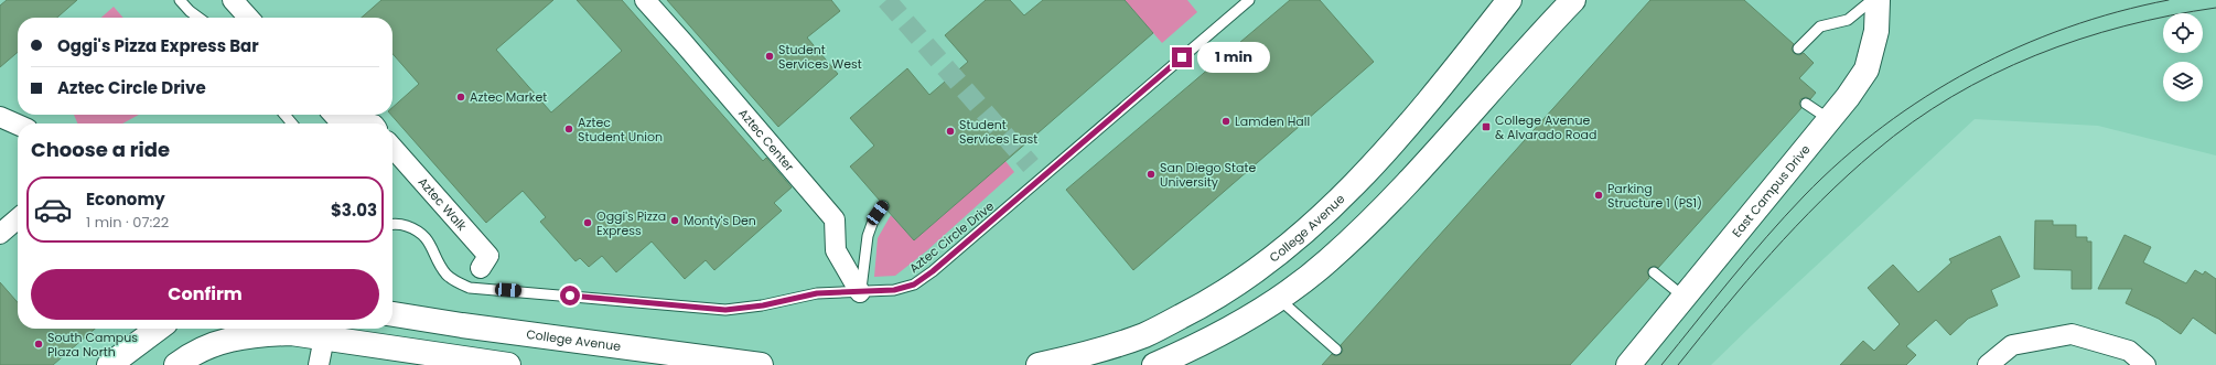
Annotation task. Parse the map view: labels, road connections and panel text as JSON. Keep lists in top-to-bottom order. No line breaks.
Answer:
{"streets":{"main road":["East Campus Drive","College Avenue"],"street":["Aztec Center","Aztec Walk"],"lane":["Aztec Circle Drive"]},"crossings":[["Aztec Center","Aztec Circle Drive"]],"places":{"other":["Student Services West","Aztec Market","Lamden Hall","Aztec Student Union","Student Services East","San Diego State University","Parking Structure 1 (PS1)","Monty's Den","Oggi's Pizza Express","South Campus Plaza North"],"transit":["College Avenue & Alvarado Road"]},"page":{"banner":["Oggi's Pizza Express Bar","Aztec Circle Drive"],"bubble":"1 min","heading":"Choose a ride","list":[{"name":"Economy","note":"1 min · 07:22","value":"$3.03"}],"buttons":"Confirm"}}
